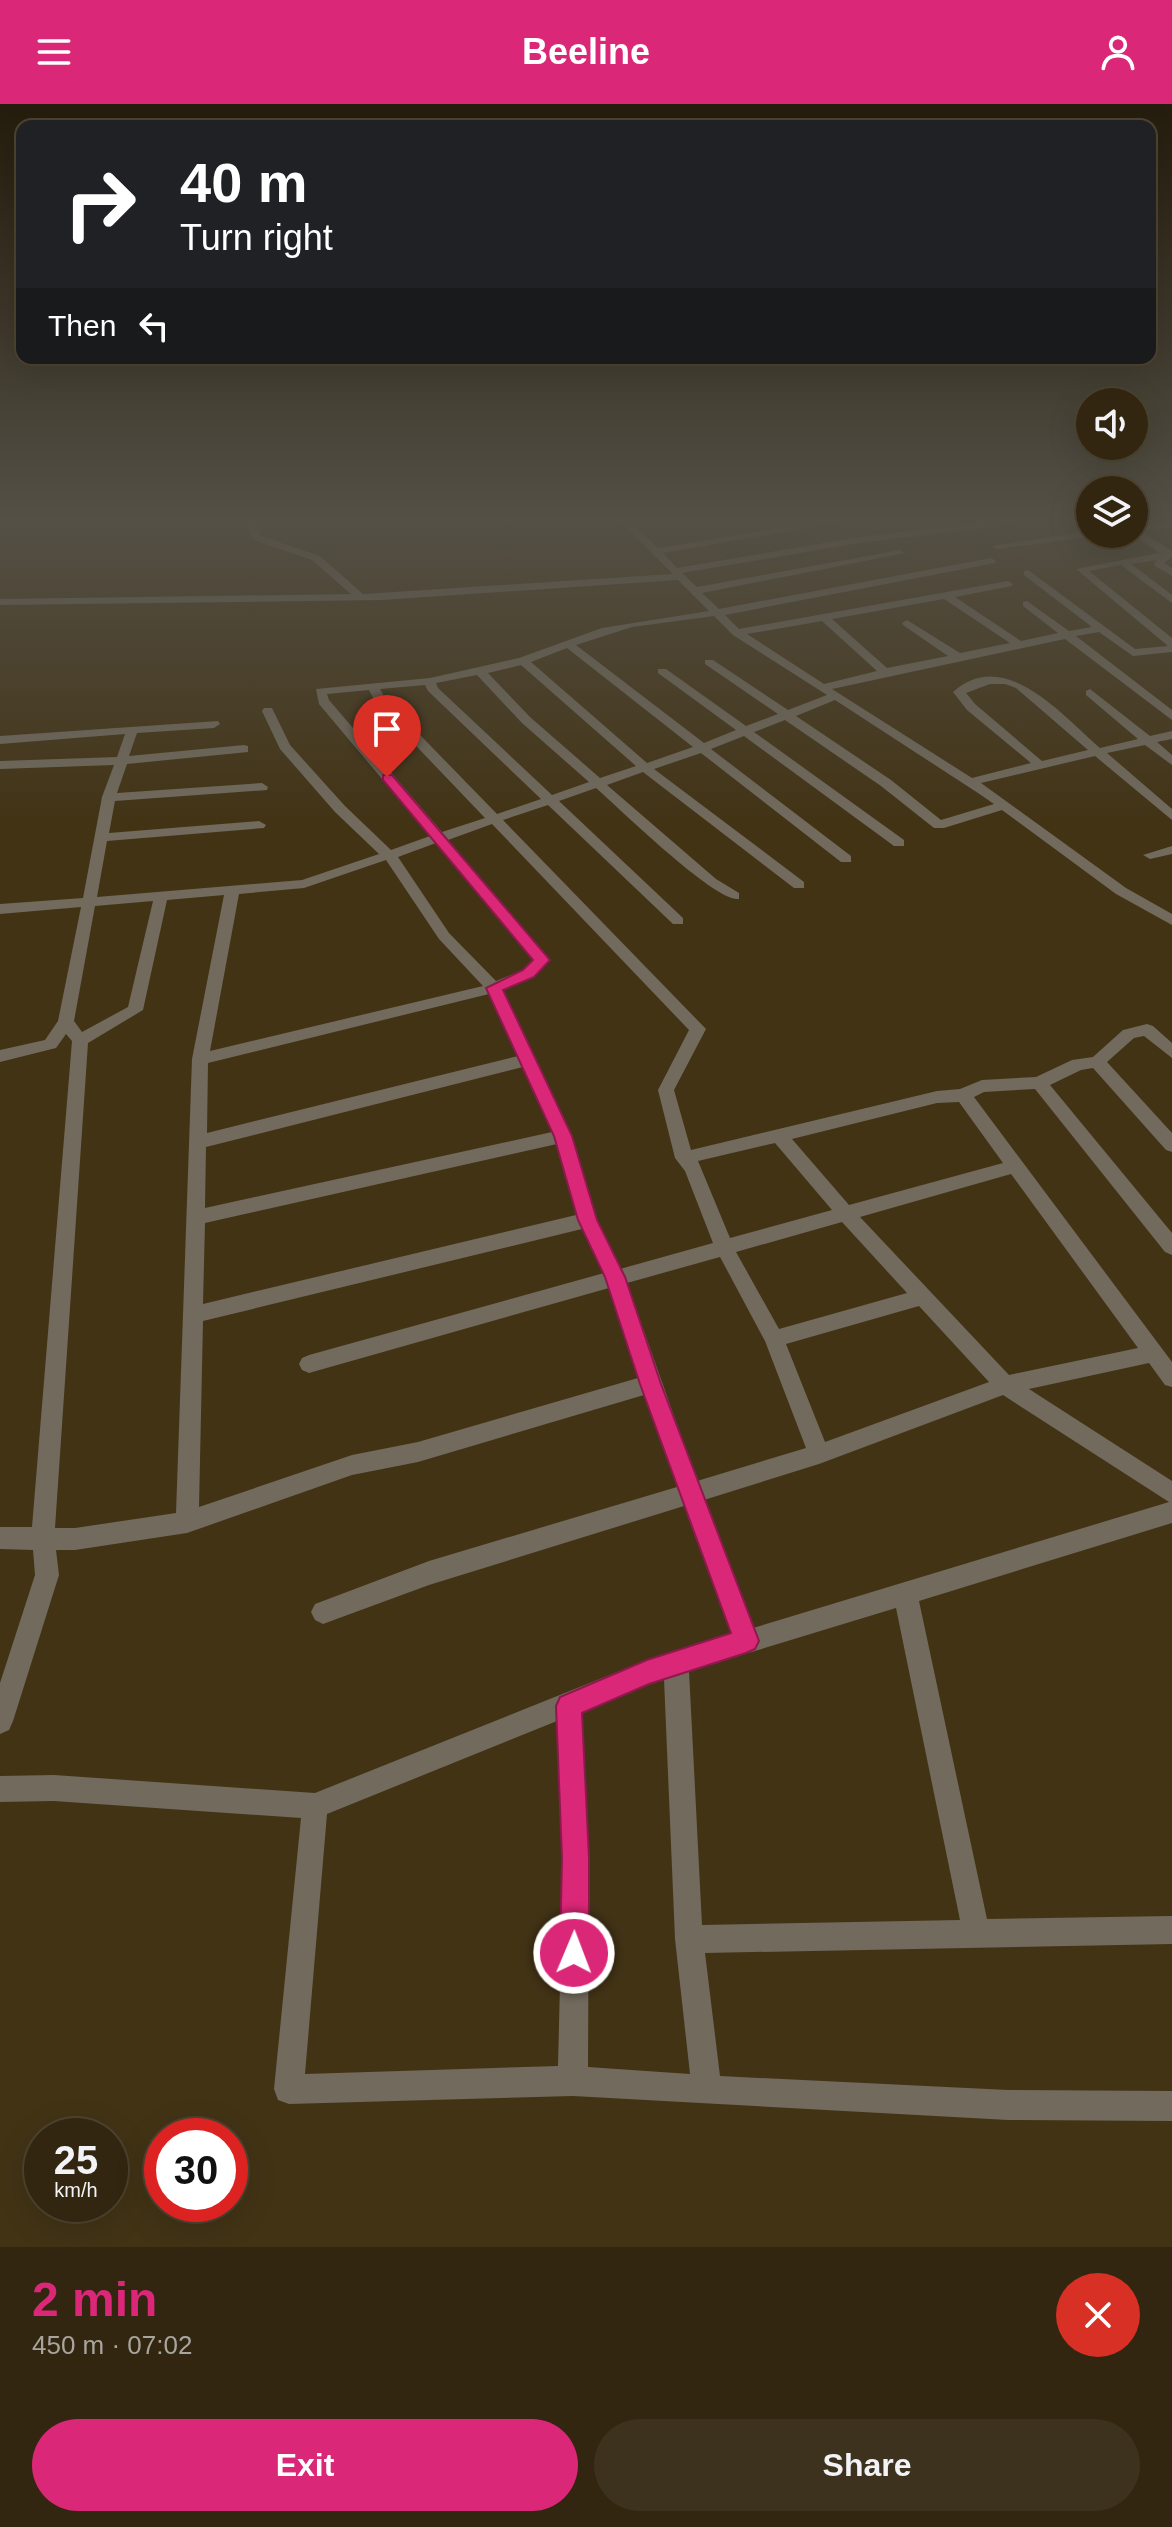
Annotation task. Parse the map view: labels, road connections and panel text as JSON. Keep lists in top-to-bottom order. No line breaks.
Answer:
{"page":{"header":"Beeline","turn":["40 m","Turn right"],"then":"Then","speed":"25 km/h","limit":"30","heading":["2 min","450 m · 07:02"],"buttons":["Exit","Share"]}}
